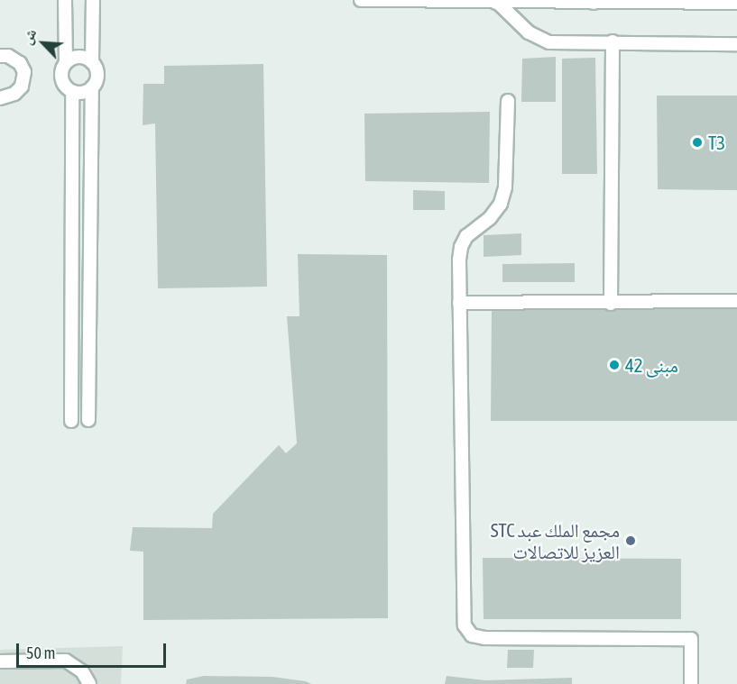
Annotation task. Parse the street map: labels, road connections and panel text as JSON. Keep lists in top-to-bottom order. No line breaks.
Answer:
{"places":["T3","مبنى 42","STC مجمع الملك عبد العزيز للاتصالات"],"scale_bar":"50 m","north":"top left"}
